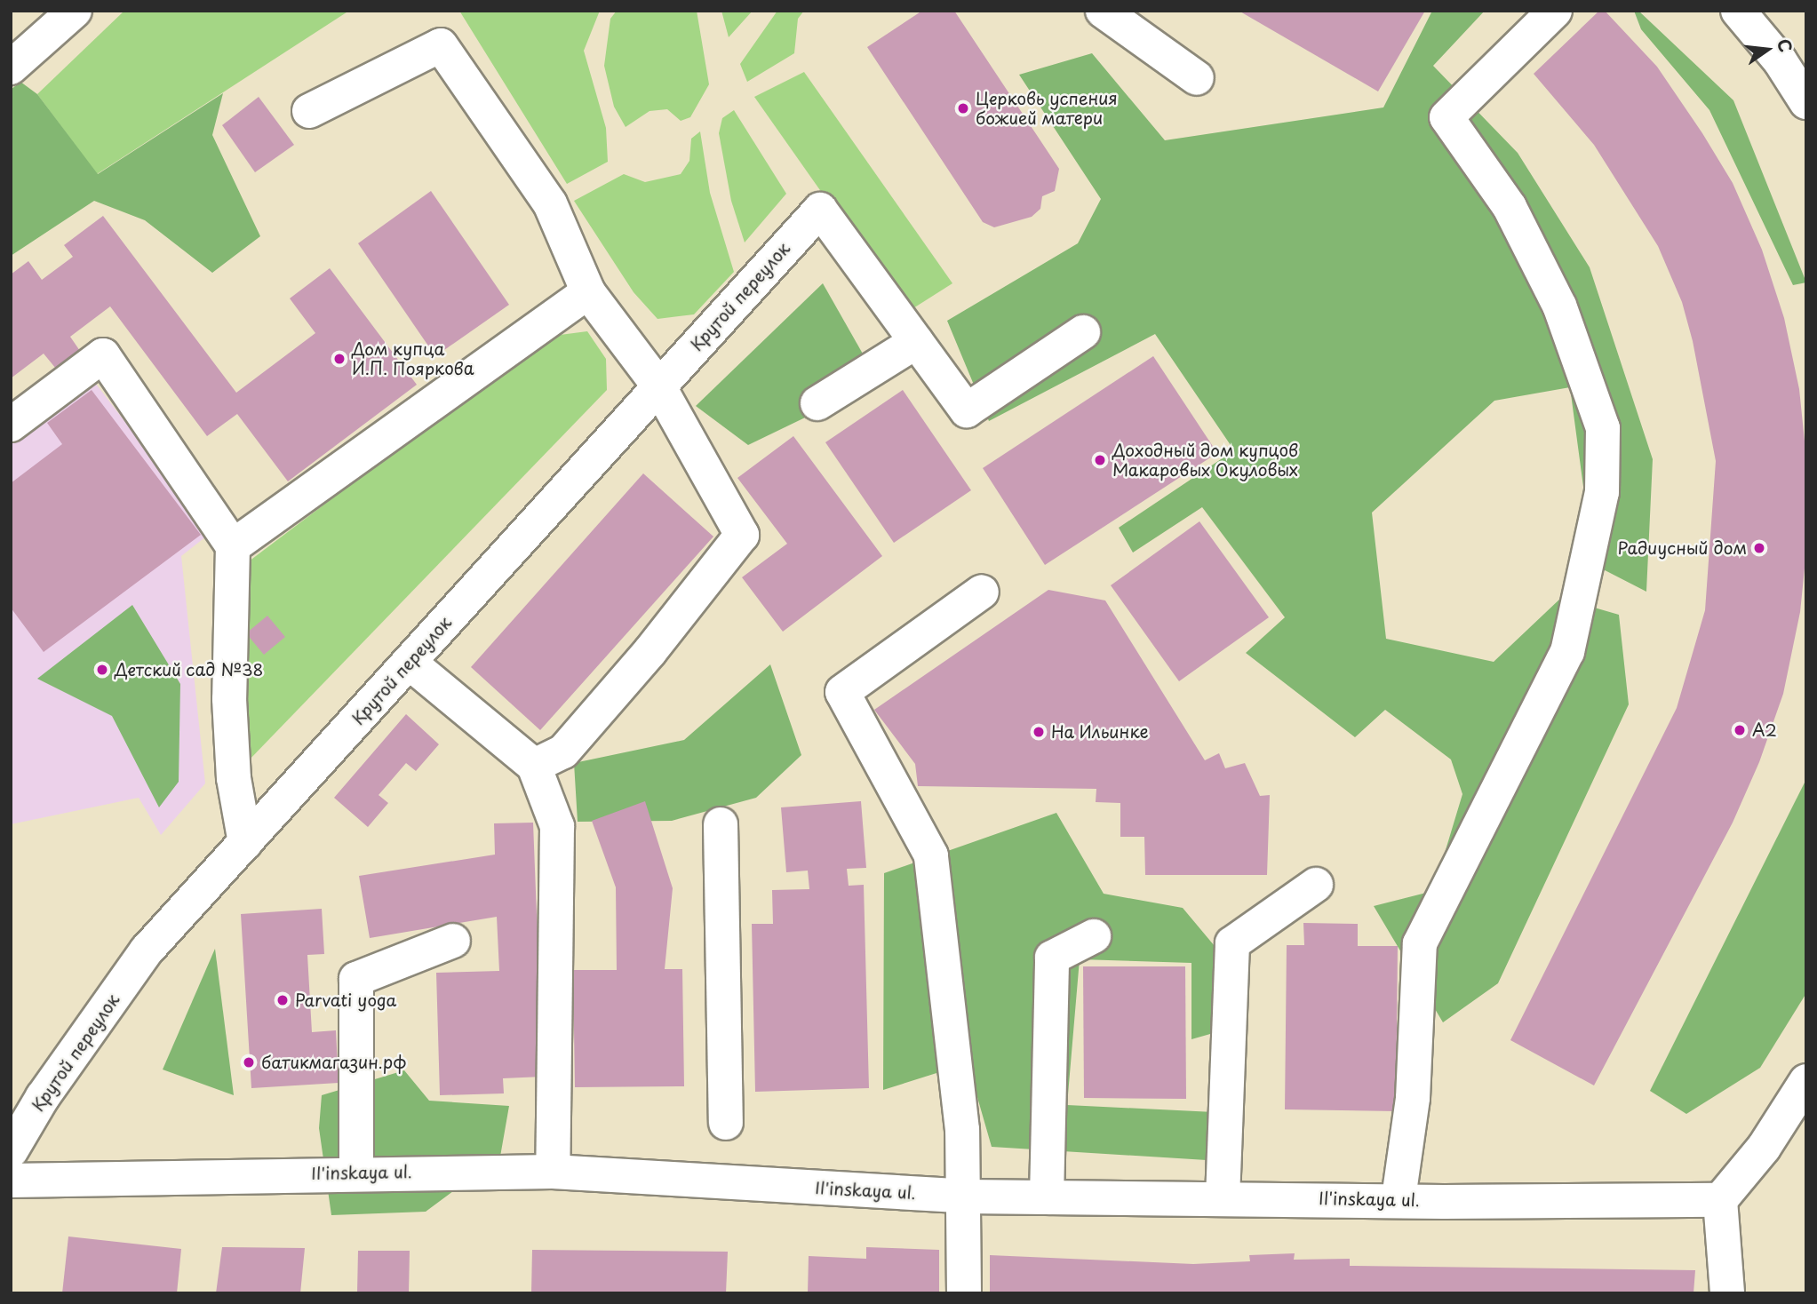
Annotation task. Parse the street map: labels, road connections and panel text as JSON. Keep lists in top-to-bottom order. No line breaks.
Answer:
{"streets":{"street":["Крутой переулок","Il'inskaya ul."]},"places":["Церковь успения божией матери","Дом купца И.П. Пояркова","Доходный дом купцов Макаровых Окуловых","Радиусный дом","Детский сад №38","А2","На Ильинке","Parvati yoga","батикмагазин.рф"],"north":"right"}
